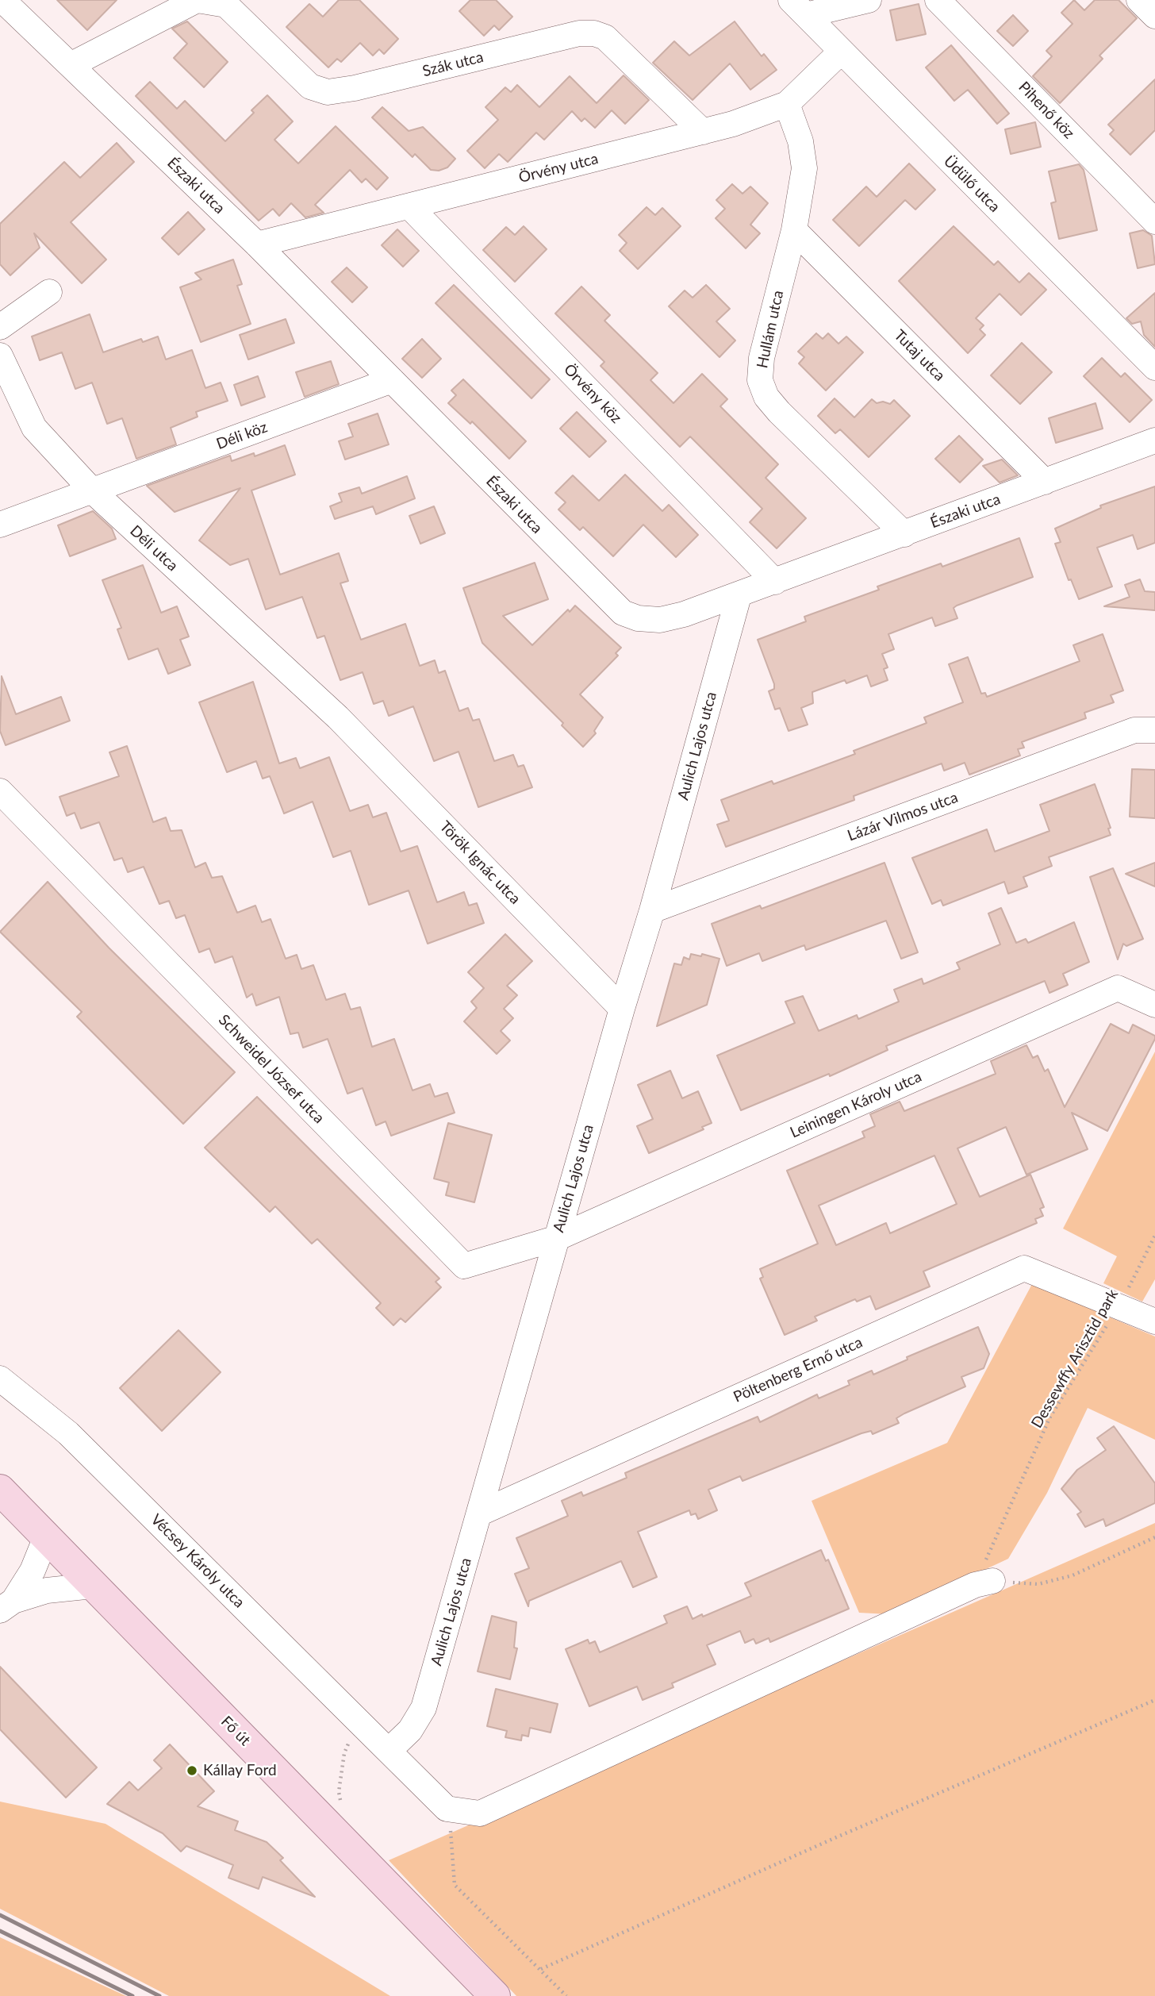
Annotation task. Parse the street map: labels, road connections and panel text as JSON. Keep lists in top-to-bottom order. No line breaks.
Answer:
{"streets":{"main road":["Fő út"],"street":["Szák utca","Pihenő köz","Örvény utca","Üdülő utca","Északi utca","Hullám utca","Tutaj utca","Örvény köz","Déli köz","Déli utca","Aulich Lajos utca","Lázár Vilmos utca","Török Ignác utca","Schweidel József utca","Leiningen Károly utca","Pöltenberg Ernő utca","Vécsey Károly utca"],"path":["Dessewffy Arisztid park"]},"crossings":[["Szák utca","Örvény utca"],["Szák utca","Északi utca"],["Örvény utca","Üdülő utca"],["Örvény utca","Északi utca"],["Örvény utca","Hullám utca"],["Örvény utca","Örvény köz"],["Északi utca","Hullám utca"],["Északi utca","Tutaj utca"],["Északi utca","Örvény köz"],["Északi utca","Déli köz"],["Északi utca","Aulich Lajos utca"],["Hullám utca","Tutaj utca"],["Déli köz","Déli utca"],["Déli utca","Török Ignác utca"],["Aulich Lajos utca","Lázár Vilmos utca"],["Aulich Lajos utca","Török Ignác utca"],["Aulich Lajos utca","Schweidel József utca"],["Aulich Lajos utca","Leiningen Károly utca"],["Aulich Lajos utca","Pöltenberg Ernő utca"],["Aulich Lajos utca","Vécsey Károly utca"],["Schweidel József utca","Leiningen Károly utca"],["Dessewffy Arisztid park","Pöltenberg Ernő utca"]],"places":["Kállay Ford"]}
